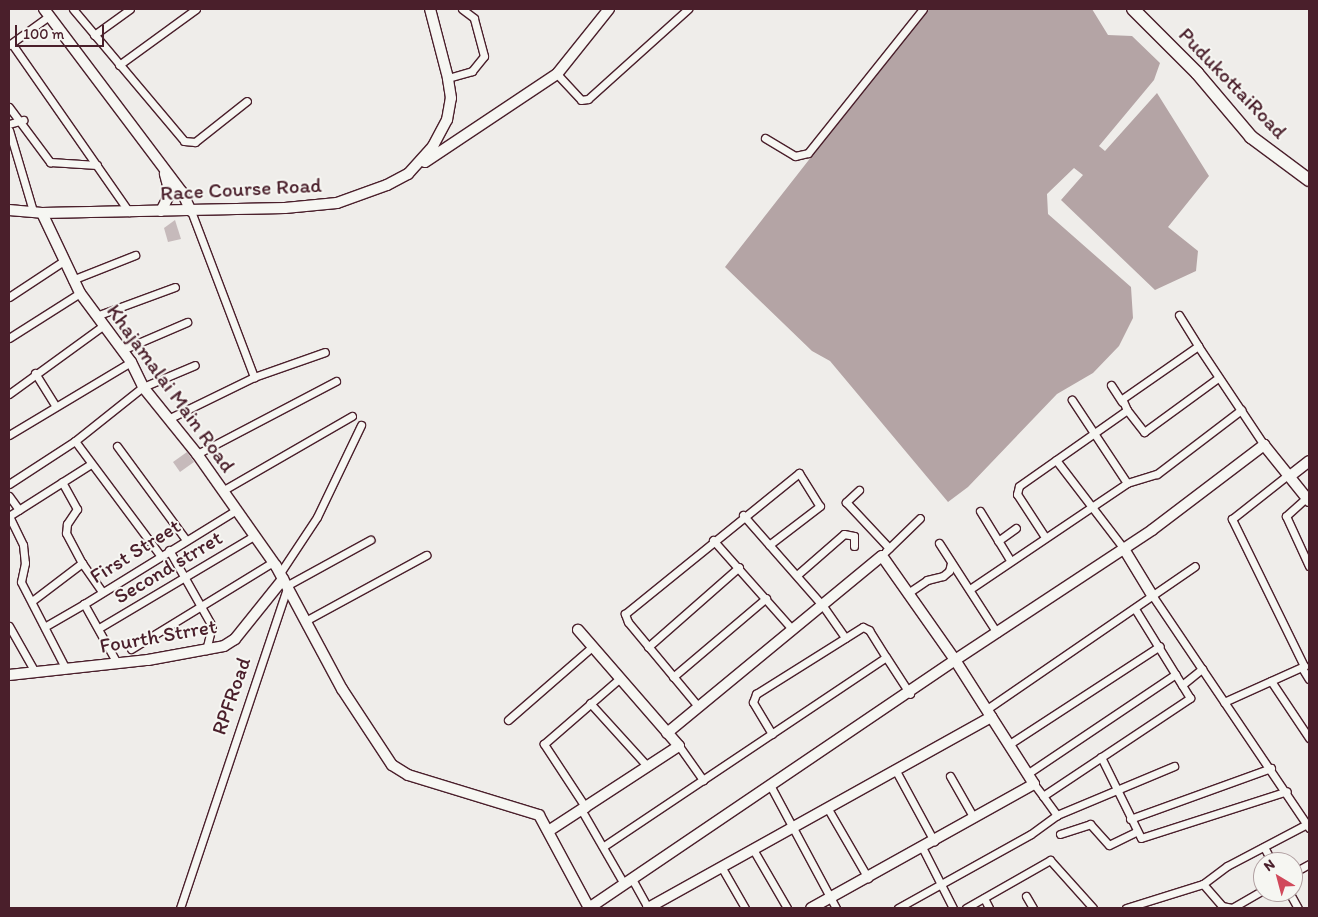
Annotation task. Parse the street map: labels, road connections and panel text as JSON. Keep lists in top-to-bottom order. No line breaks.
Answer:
{"streets":{"highway":["PudukottaiRoad"],"street":["Race Course Road","Khajamalai Main Road","First Street","Second strret","Fourth Strret","RPFRoad"]},"crossings":[["Race Course Road","Khajamalai Main Road"],["Khajamalai Main Road","First Street"],["Khajamalai Main Road","Second strret"],["Khajamalai Main Road","Fourth Strret"],["Khajamalai Main Road","RPFRoad"],["First Street","Second strret"],["First Street","Fourth Strret"],["Fourth Strret","RPFRoad"]],"scale_bar":"100 m","north":"top left"}
